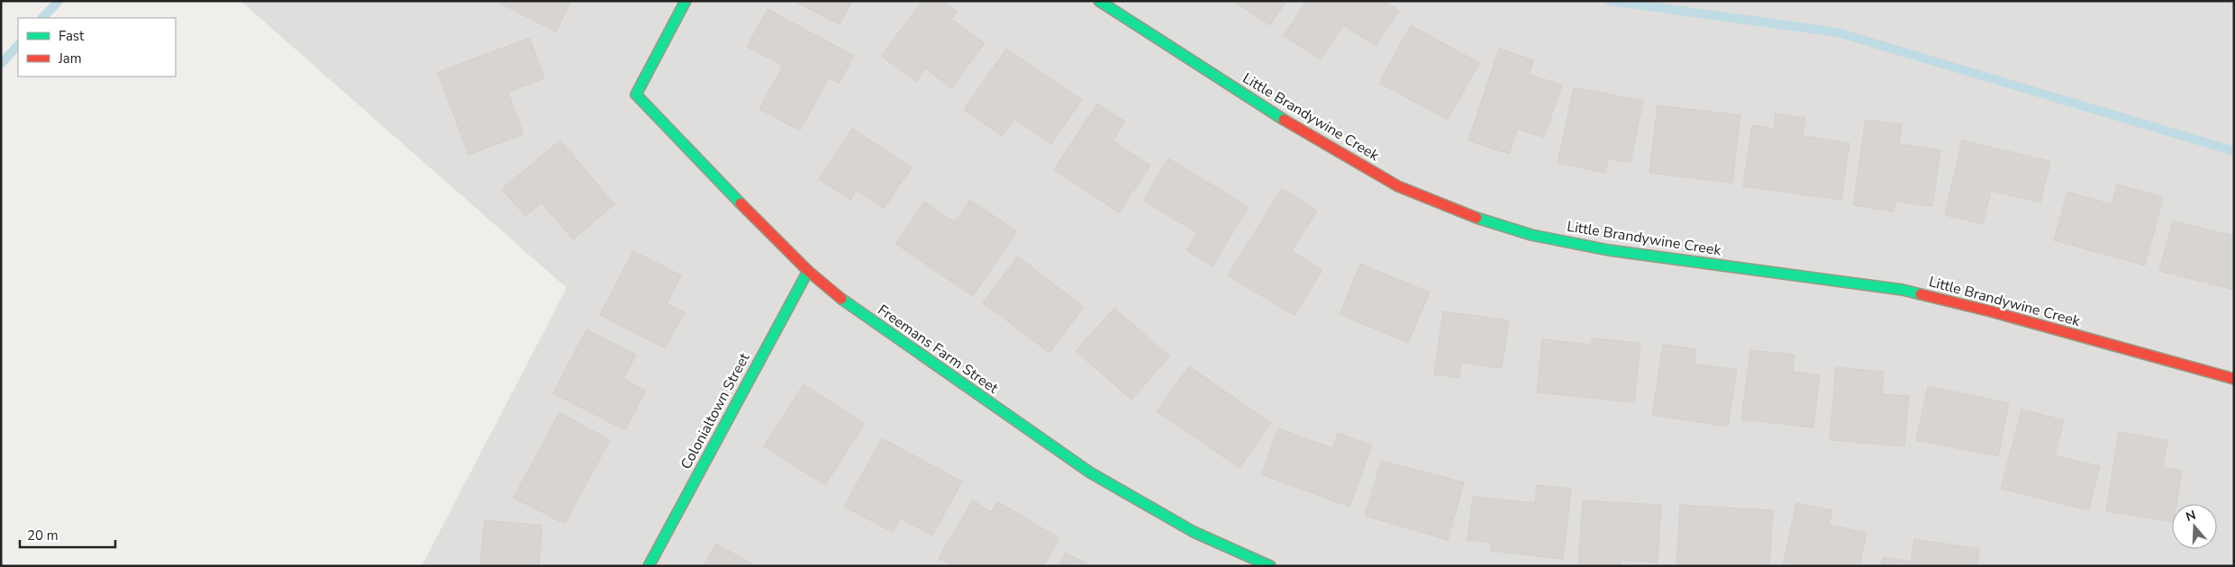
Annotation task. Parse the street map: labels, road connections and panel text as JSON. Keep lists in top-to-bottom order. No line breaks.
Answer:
{"streets":{"street":["Little Brandywine Creek","Freemans Farm Street","Colonialtown Street"]},"crossings":[["Freemans Farm Street","Colonialtown Street"]],"legend":["Fast","Jam"],"scale_bar":"20 m","north":"top"}
